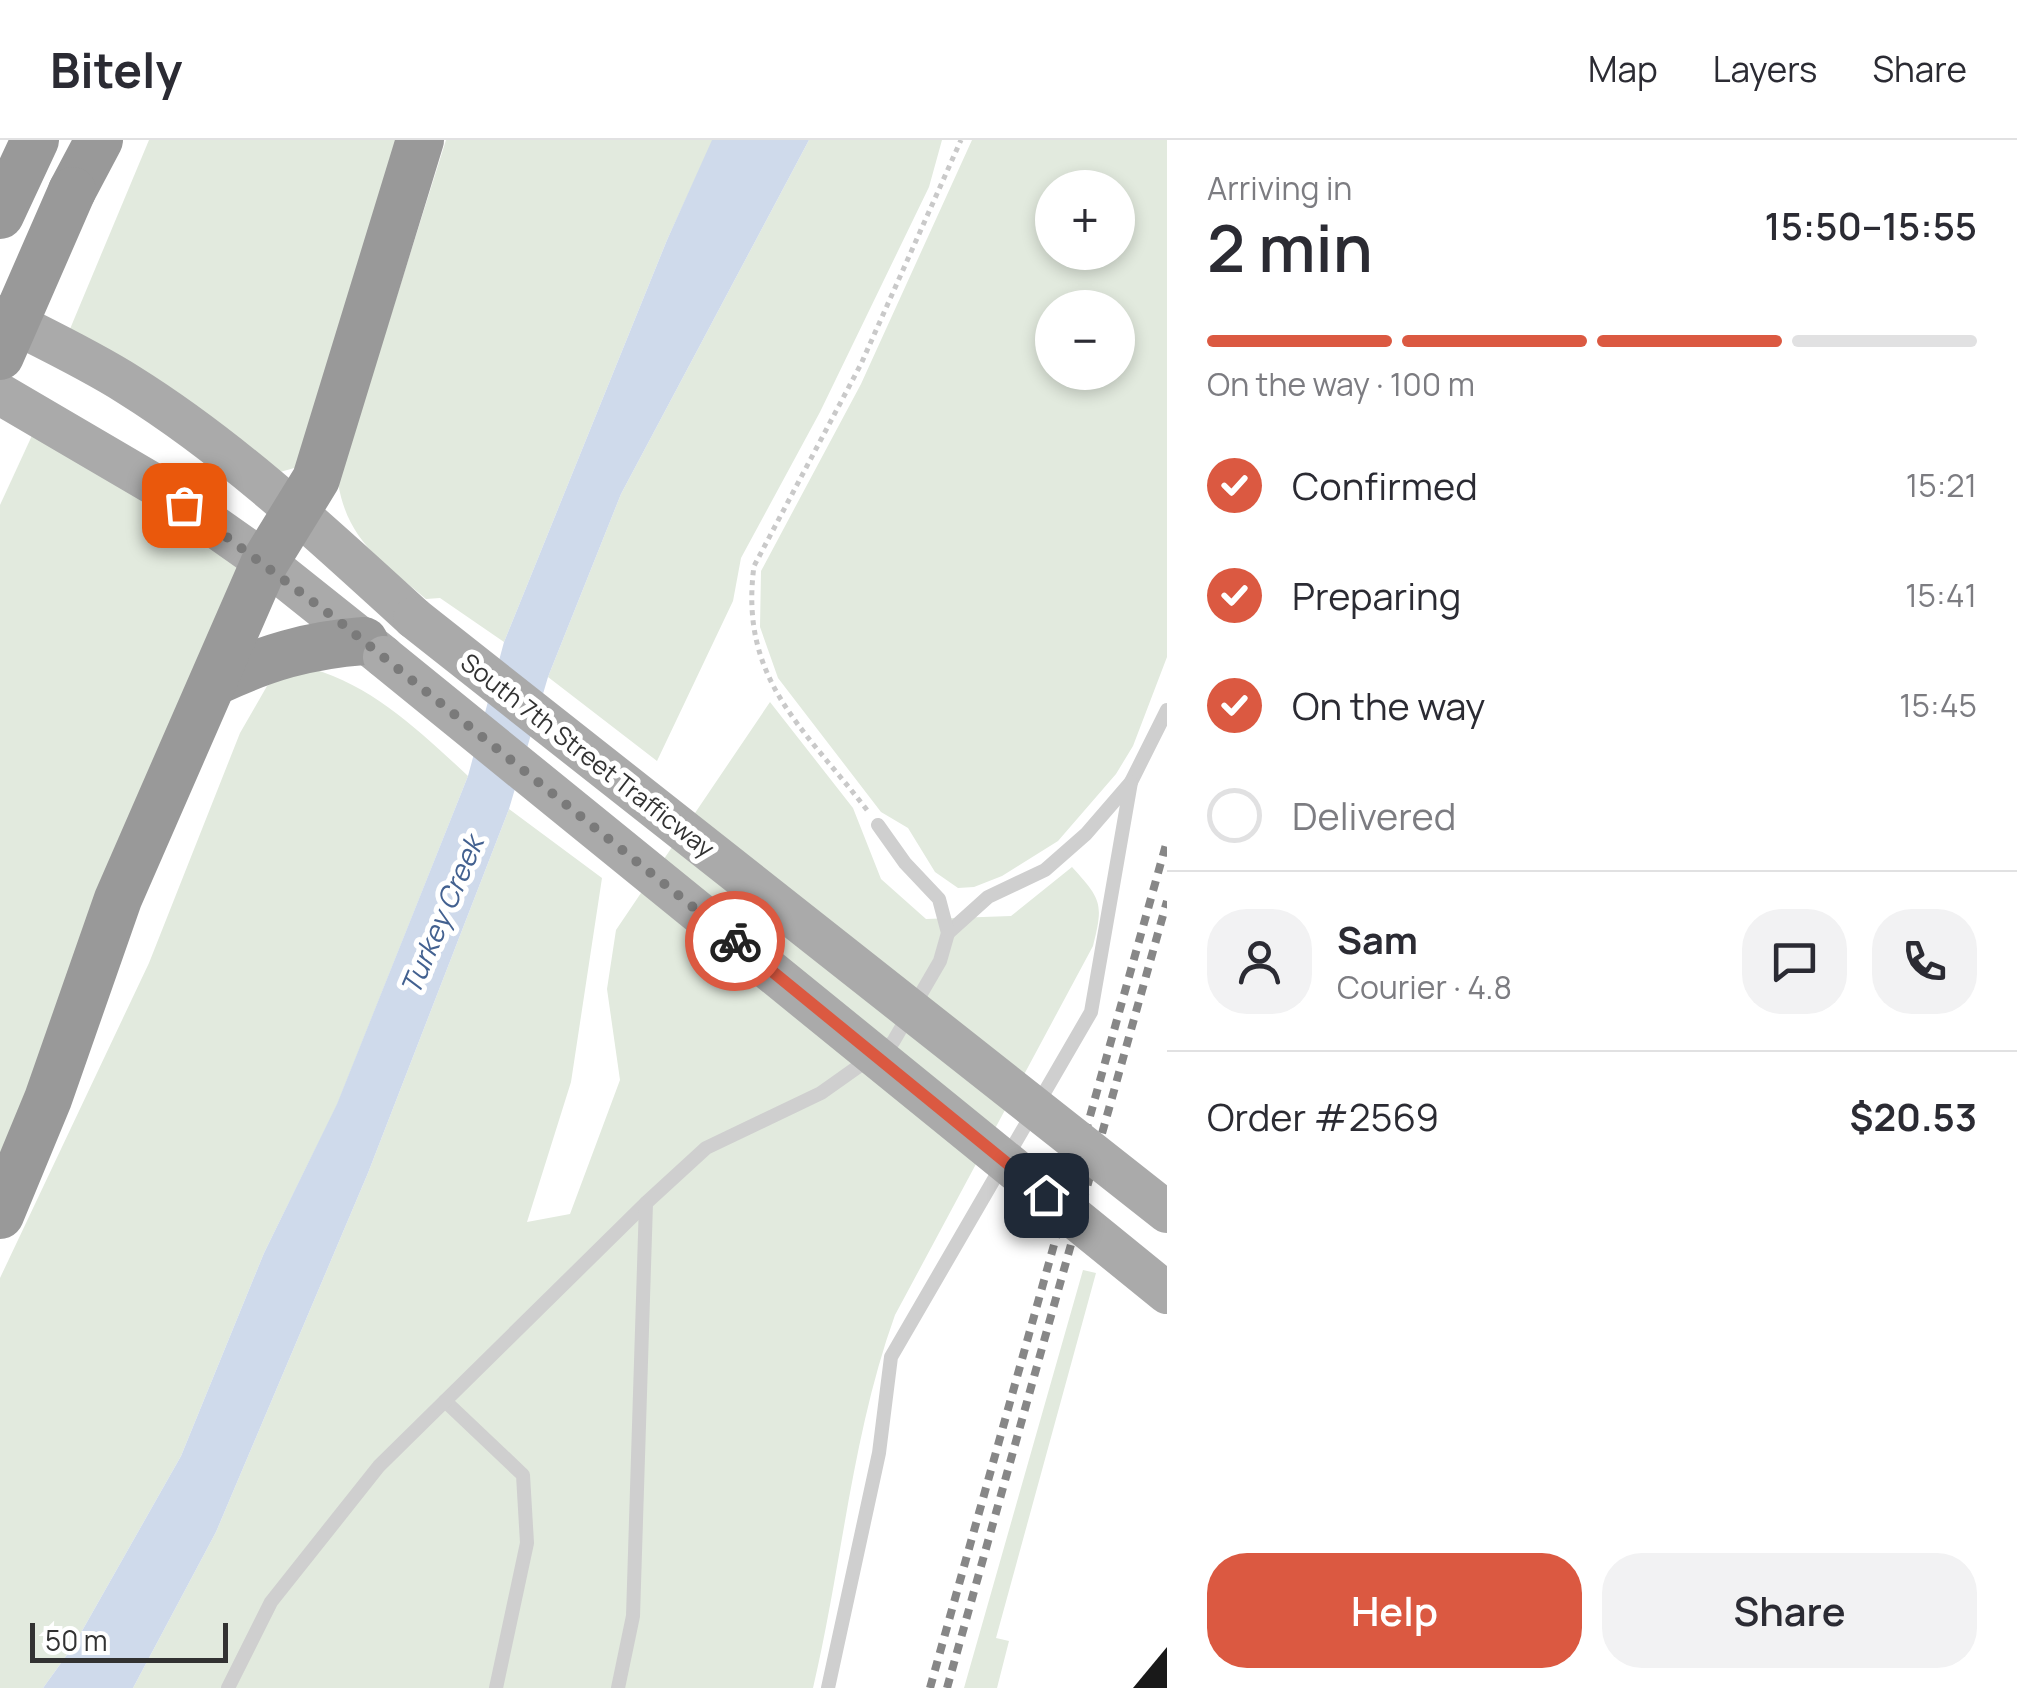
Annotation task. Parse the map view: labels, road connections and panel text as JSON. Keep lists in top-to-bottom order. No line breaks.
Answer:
{"streets":{"main road":["South 7th Street Trafficway"]},"water":["Turkey Creek"],"scale_bar":"50 m","page":{"header":"Bitely","nav":["Map","Layers","Share"],"heading":["2 min","Arriving in","15:50–15:55"],"panel":["Sam","Courier · 4.8","Order #2569","$20.53"],"map_buttons":["+","−"],"bar":"On the way · 100 m","list":[["Confirmed","15:21"],["Preparing","15:41"],["On the way","15:45"],"Delivered"],"buttons":["Help","Share"],"scale":"50 m"}}
